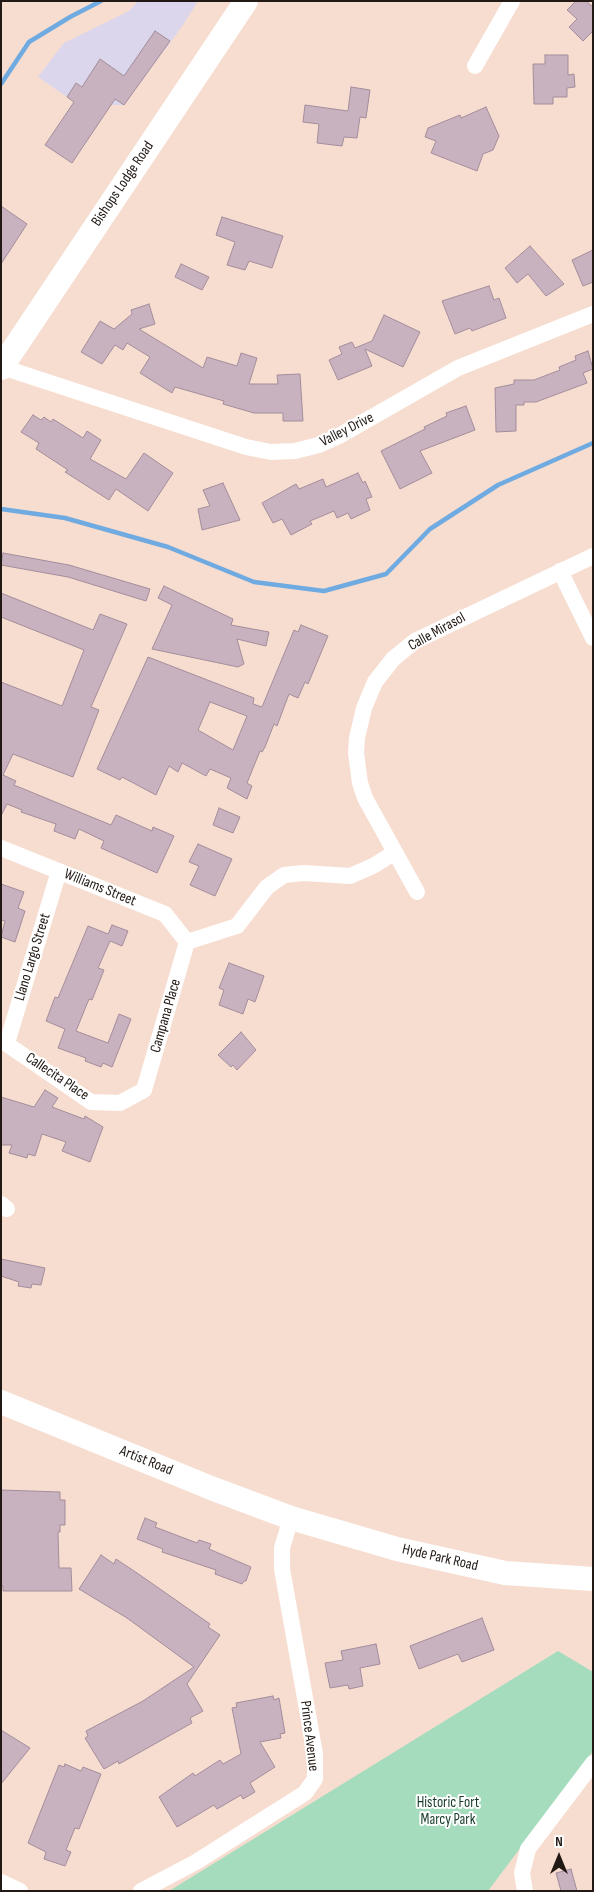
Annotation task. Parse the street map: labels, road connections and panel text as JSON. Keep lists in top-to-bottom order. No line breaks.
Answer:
{"streets":{"main road":["Bishops Lodge Road","Artist Road","Hyde Park Road"],"street":["Valley Drive","Calle Mirasol","Williams Street","Llano Largo Street","Campana Place","Callecita Place","Prince Avenue"]},"crossings":[["Bishops Lodge Road","Valley Drive"],["Williams Street","Llano Largo Street"],["Williams Street","Campana Place"],["Llano Largo Street","Callecita Place"],["Campana Place","Callecita Place"],["Artist Road","Hyde Park Road"],["Artist Road","Prince Avenue"],["Hyde Park Road","Prince Avenue"]],"parks":["Historic Fort Marcy Park"],"north":"top"}
